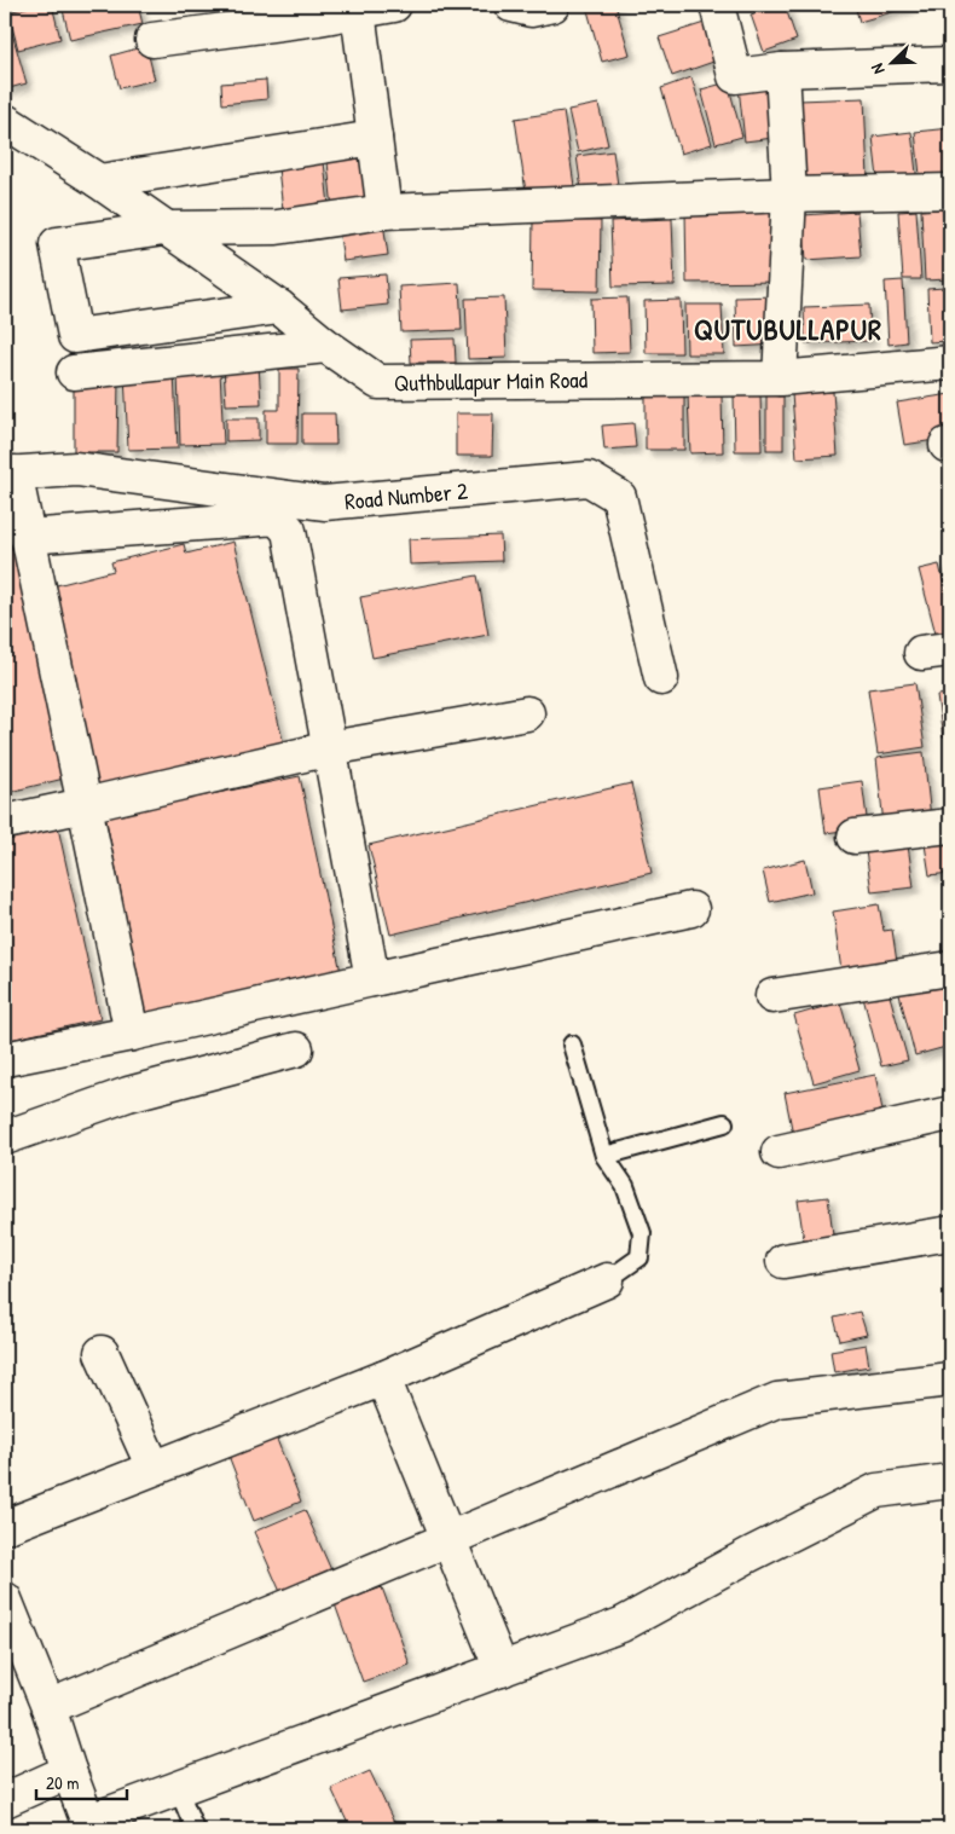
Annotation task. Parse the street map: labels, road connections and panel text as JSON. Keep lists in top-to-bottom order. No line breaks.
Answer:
{"streets":{"street":["Quthbullapur Main Road","Road Number 2"]},"districts":["QUTUBULLAPUR"],"scale_bar":"20 m","north":"bottom left"}
